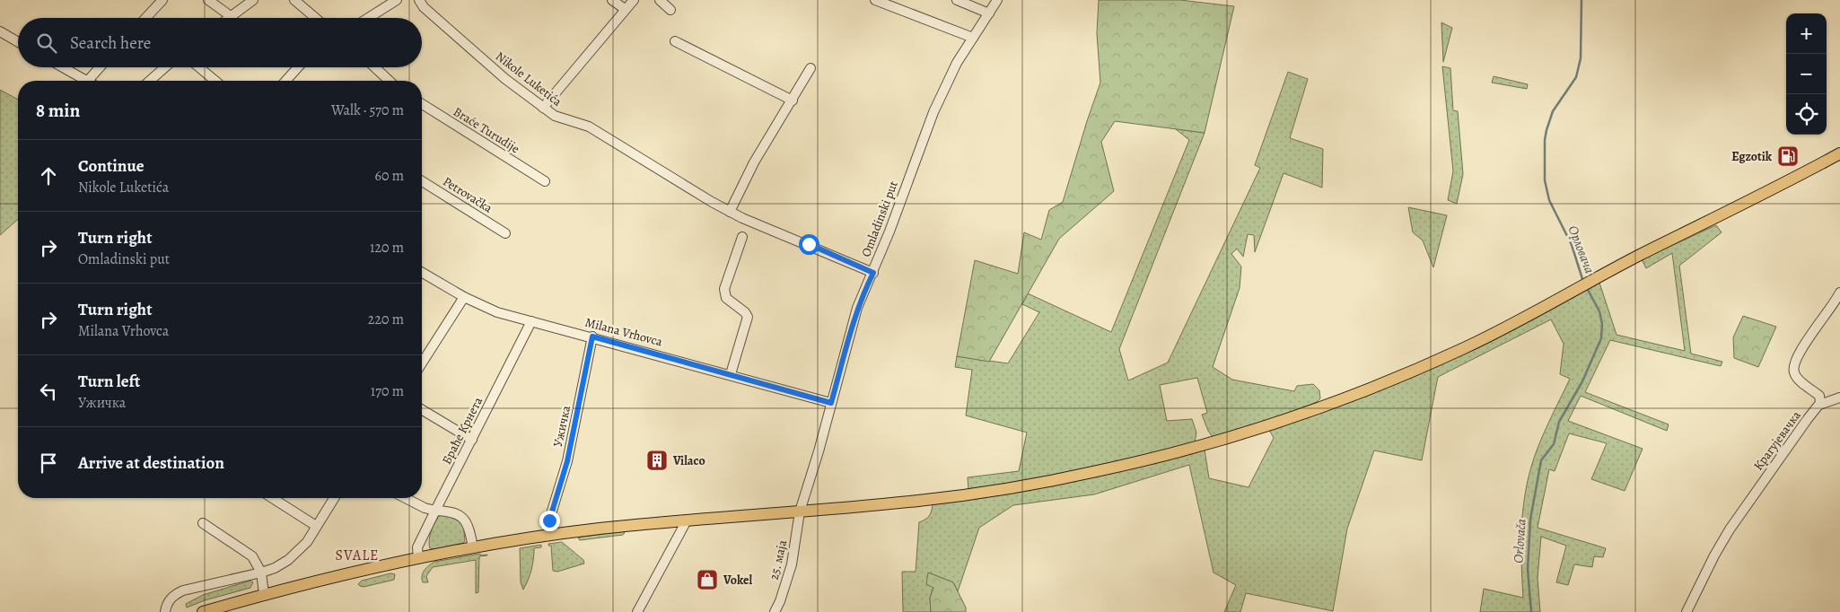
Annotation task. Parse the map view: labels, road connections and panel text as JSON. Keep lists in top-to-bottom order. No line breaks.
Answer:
{"streets":{"street":["Nikole Luketića","Braće Turudije","Petrovačka","Omladinski put","Milana Vrhovca","Ужичка","Браће Крнета","Крагујевачка","25. маја"]},"crossings":[["Nikole Luketića","Omladinski put"],["Omladinski put","Milana Vrhovca"],["Omladinski put","25. маја"],["Milana Vrhovca","Ужичка"],["Milana Vrhovca","Браће Крнета"]],"districts":["SVALE"],"water":["Орловача","Orlovača"],"places":{"fuel station":["Egzotik"],"building":["Vilaco"],"shop":["Vokel"]},"page":{"map_buttons":["+","−"],"search":"Search here","heading":["8 min","Walk · 570 m"],"list":[["Continue","Nikole Luketića","60 m"],["Turn right","Omladinski put","120 m"],["Turn right","Milana Vrhovca","220 m"],["Turn left","Ужичка","170 m"],"Arrive at destination"]}}
